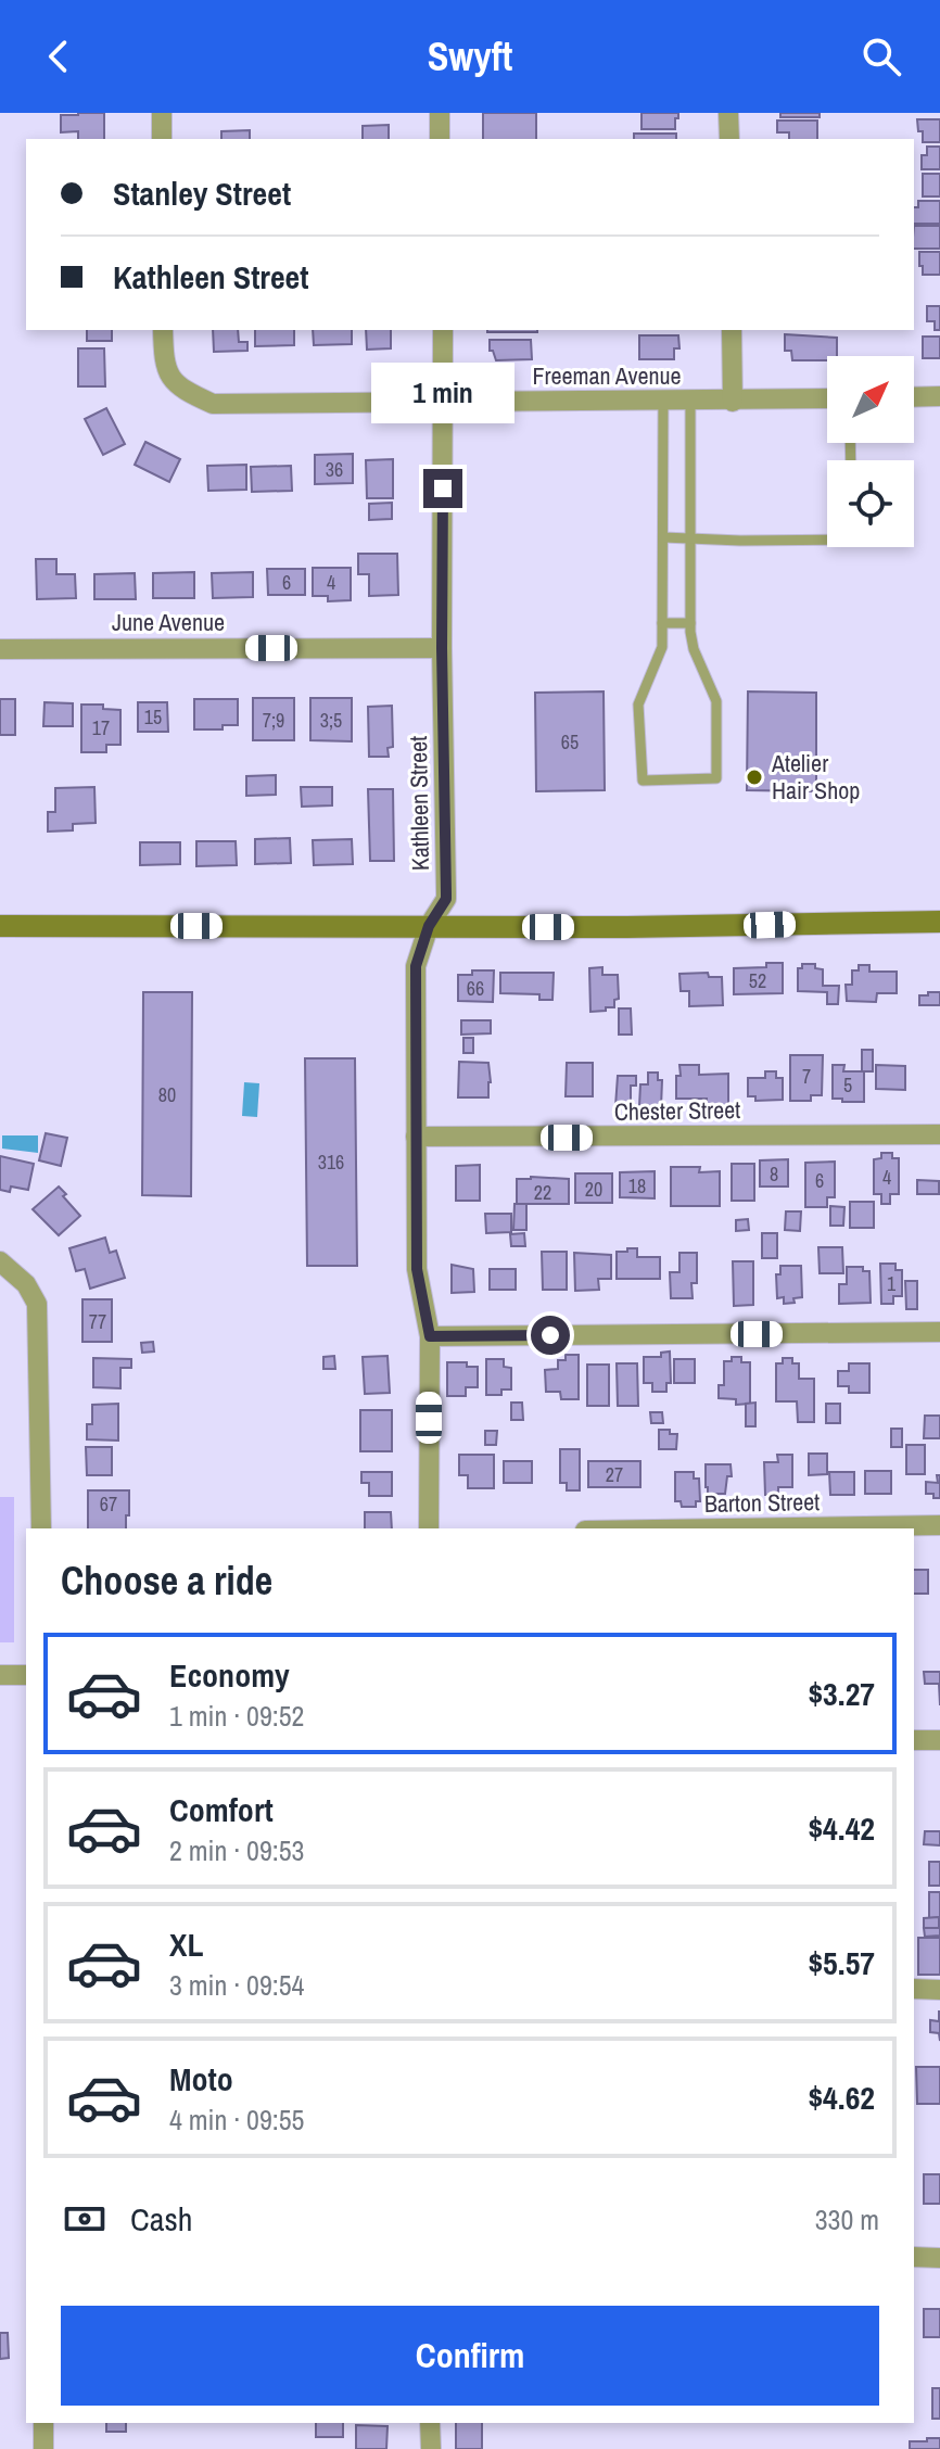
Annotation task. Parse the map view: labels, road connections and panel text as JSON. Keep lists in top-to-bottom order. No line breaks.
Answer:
{"streets":{"street":["Freeman Avenue","June Avenue","Kathleen Street","Chester Street","Barton Street"]},"crossings":[["Freeman Avenue","Kathleen Street"],["June Avenue","Kathleen Street"],["Kathleen Street","Chester Street"]],"places":["Atelier Hair Shop"],"house_numbers":["36","6","4","15","7;9","3;5","17","65","52","66","7","5","80","316","8","4","6","18","20","22","1","77","27","67"],"north":"top right","page":{"header":"Swyft","banner":["Stanley Street","Kathleen Street"],"bubble":"1 min","heading":"Choose a ride","list":[{"name":"Economy","note":"1 min · 09:52","value":"$3.27"},{"name":"Comfort","note":"2 min · 09:53","value":"$4.42"},{"name":"XL","note":"3 min · 09:54","value":"$5.57"},{"name":"Moto","note":"4 min · 09:55","value":"$4.62"}],"pay":["Cash","330 m"],"buttons":"Confirm"}}
